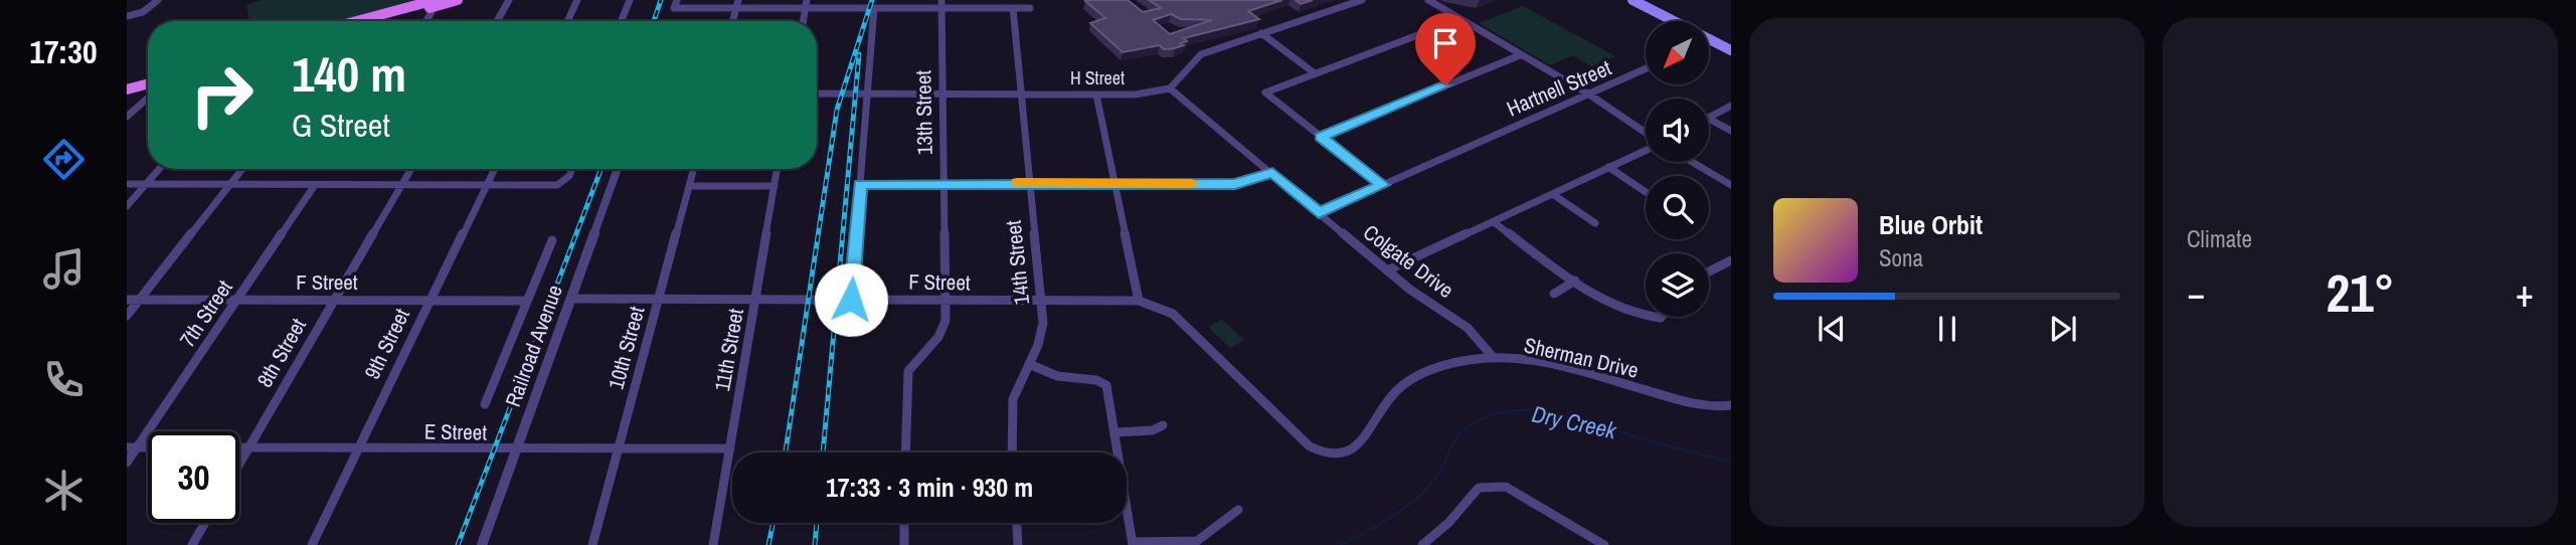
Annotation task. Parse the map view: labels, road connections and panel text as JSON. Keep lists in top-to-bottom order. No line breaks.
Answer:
{"streets":{"street":["H Street","Hartnell Street","13th Street","Colgate Drive","14th Street","F Street","7th Street","9th Street","Railroad Avenue","10th Street","11th Street","8th Street","Sherman Drive","E Street"]},"crossings":[["H Street","13th Street"],["H Street","Colgate Drive"],["H Street","14th Street"],["Hartnell Street","Colgate Drive"],["13th Street","F Street"],["Colgate Drive","Sherman Drive"],["14th Street","F Street"],["F Street","7th Street"],["F Street","9th Street"],["F Street","Railroad Avenue"],["F Street","10th Street"],["F Street","11th Street"],["F Street","8th Street"],["F Street","Sherman Drive"],["9th Street","E Street"],["Railroad Avenue","E Street"],["10th Street","E Street"],["11th Street","E Street"],["8th Street","E Street"]],"water":["Dry Creek"],"north":"bottom left","page":{"tabs":"17:30","tile":"Climate","turn":["140 m","G Street"],"song":["Blue Orbit","Sona"],"heat":["−","21°","+"],"limit":"30","trip":"17:33 · 3 min · 930 m"}}
